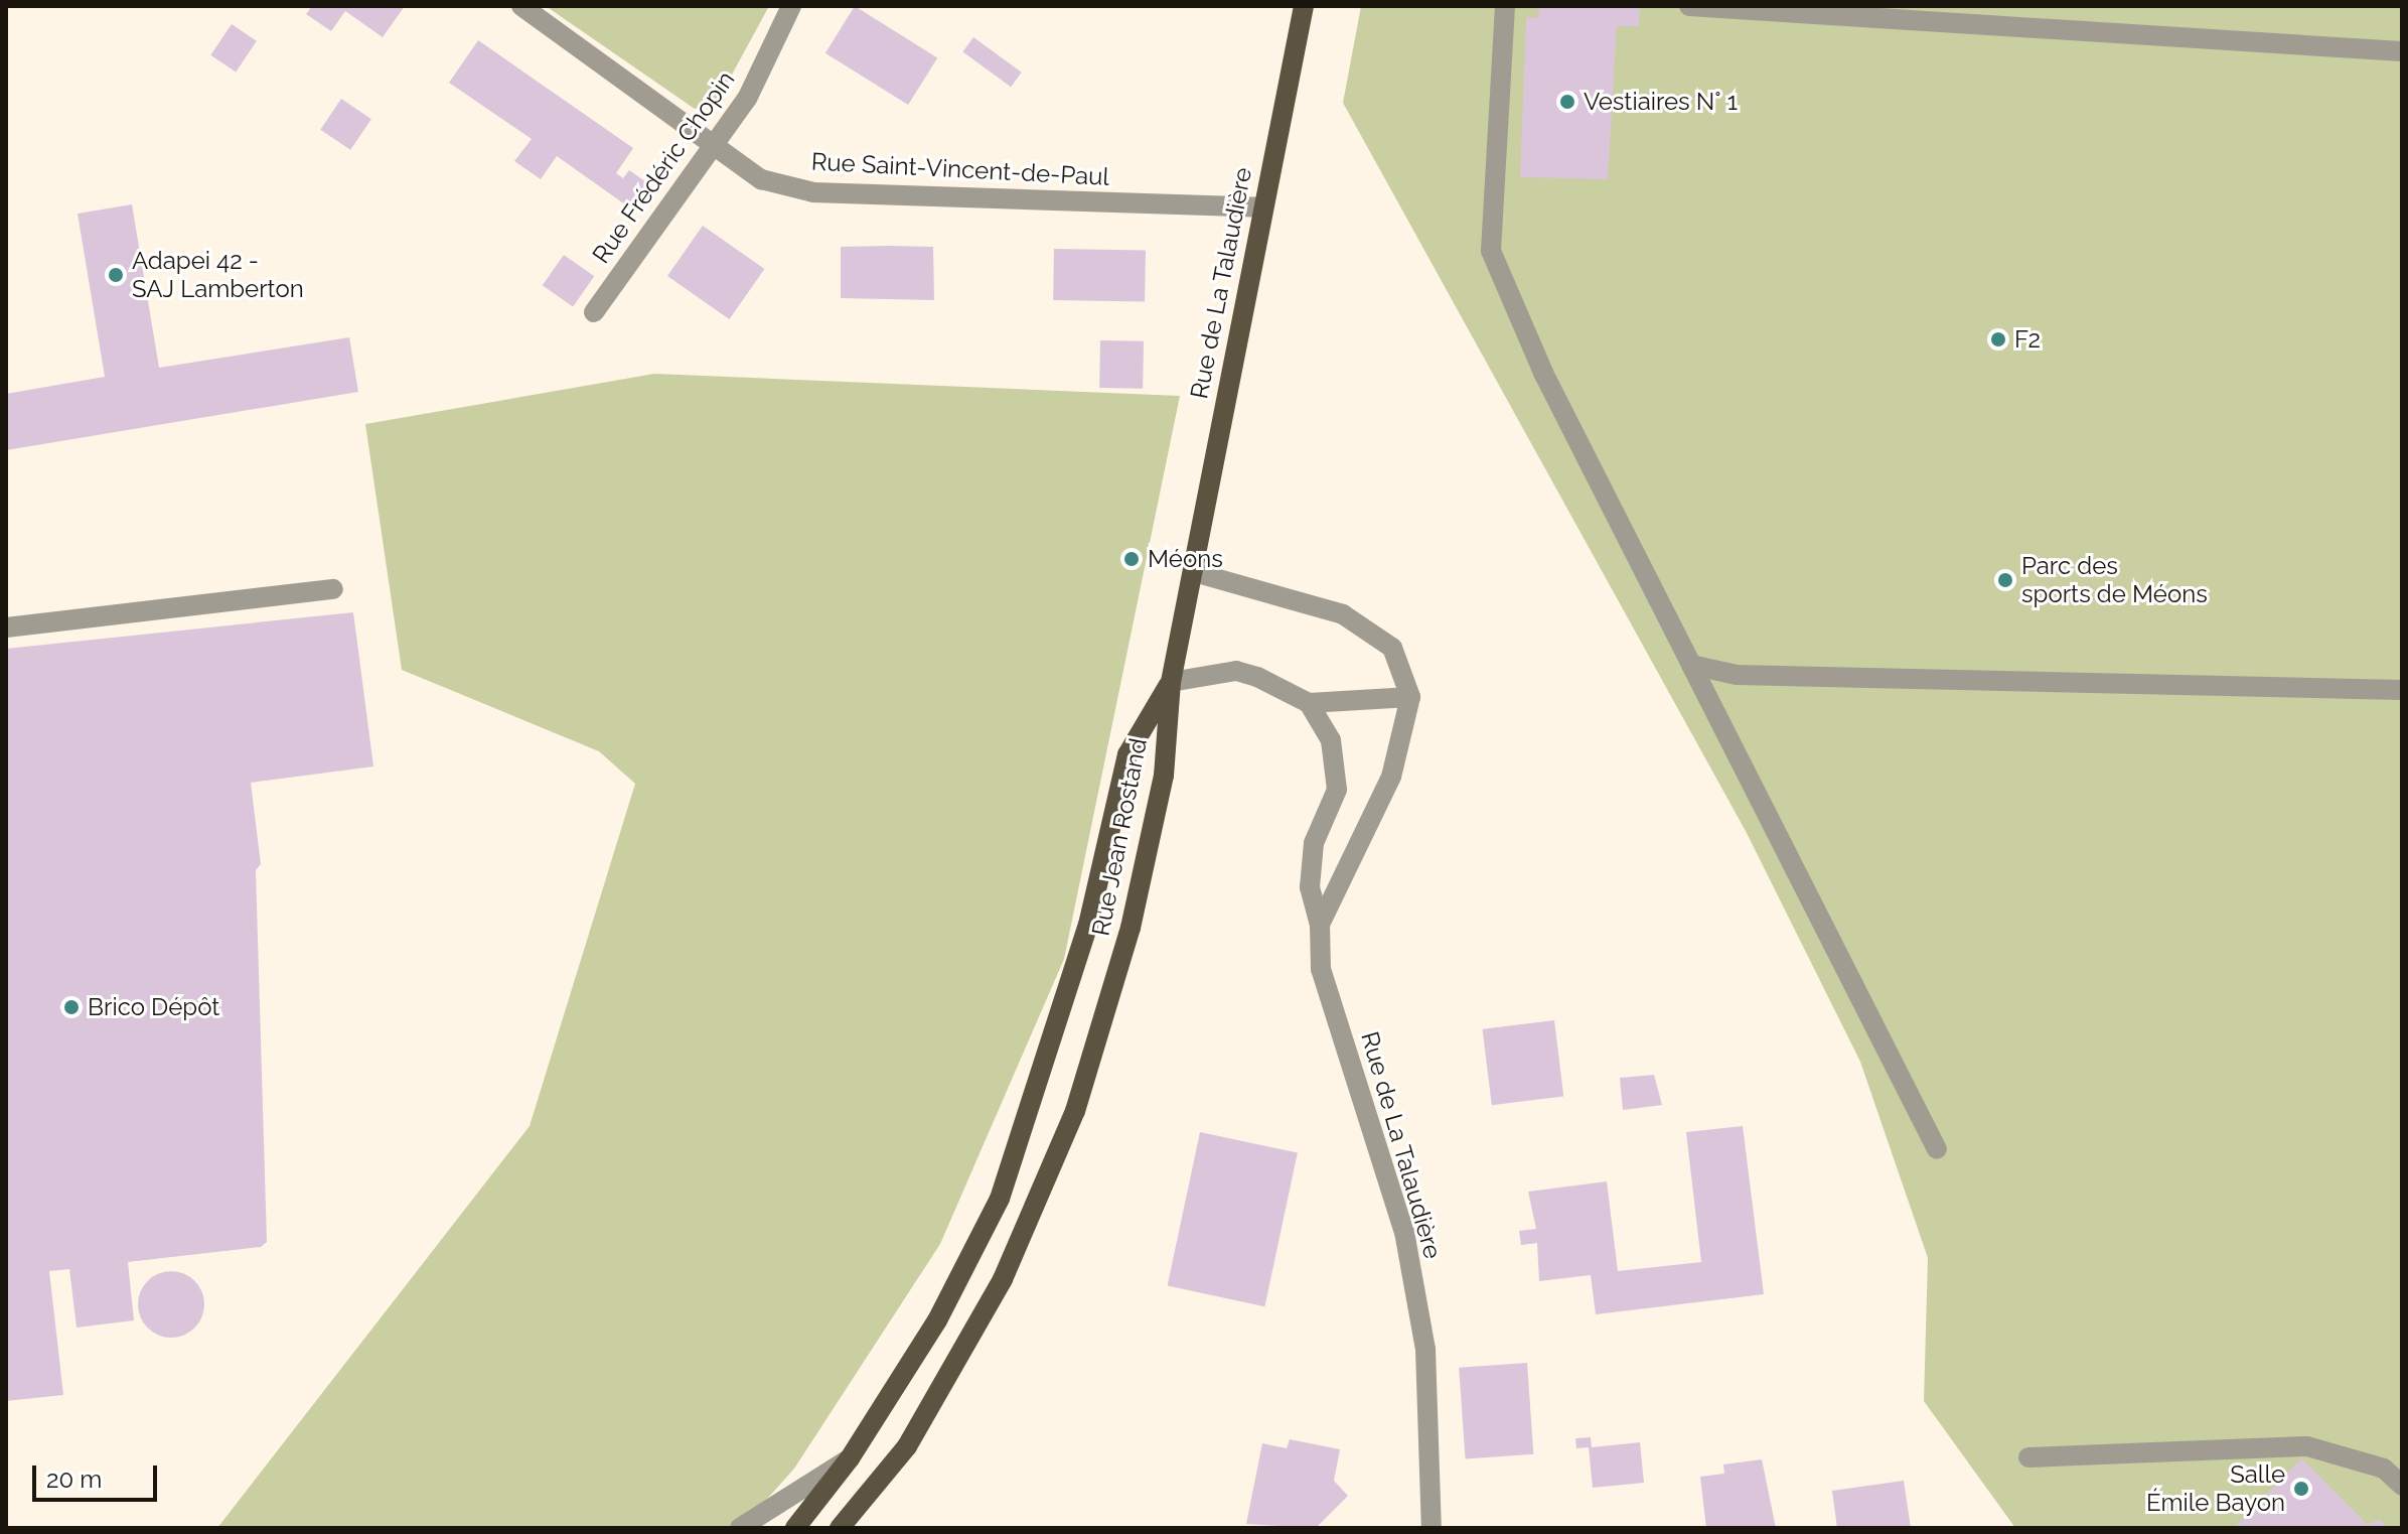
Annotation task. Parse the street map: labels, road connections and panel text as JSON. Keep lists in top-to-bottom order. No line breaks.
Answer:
{"streets":{"main road":["Rue de La Talaudière","Rue Jean Rostand"],"street":["Rue Frédéric Chopin","Rue Saint-Vincent-de-Paul"]},"crossings":[["Rue Frédéric Chopin","Rue Saint-Vincent-de-Paul"],["Rue Saint-Vincent-de-Paul","Rue de La Talaudière"],["Rue de La Talaudière","Rue Jean Rostand"]],"places":["Vestiaires N° 1","Adapei 42 - SAJ Lamberton","F2","Méons","Parc des sports de Méons","Brico Dépôt","Salle Émile Bayon"],"scale_bar":"20 m"}
